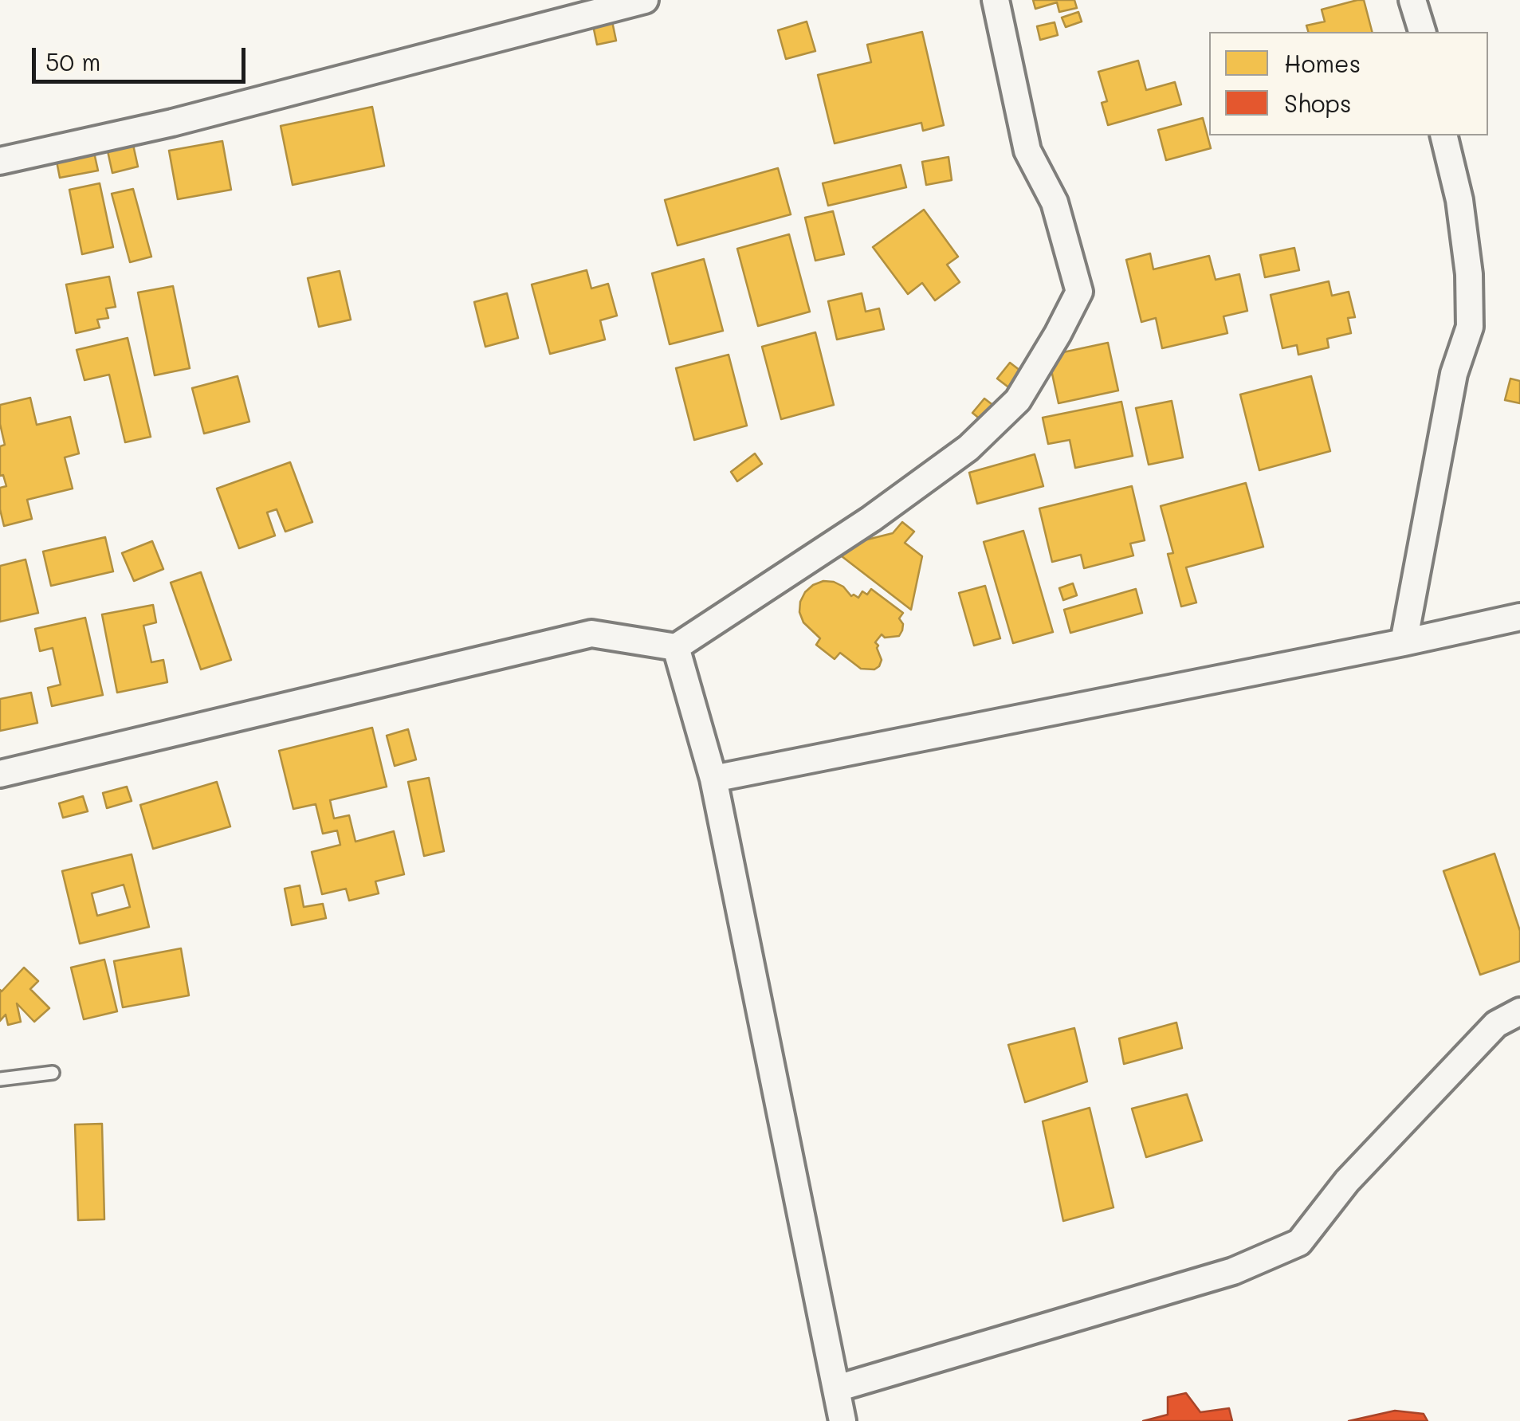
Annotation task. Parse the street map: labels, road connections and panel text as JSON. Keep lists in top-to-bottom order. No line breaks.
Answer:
{"legend":["Homes","Shops"],"scale_bar":"50 m"}
